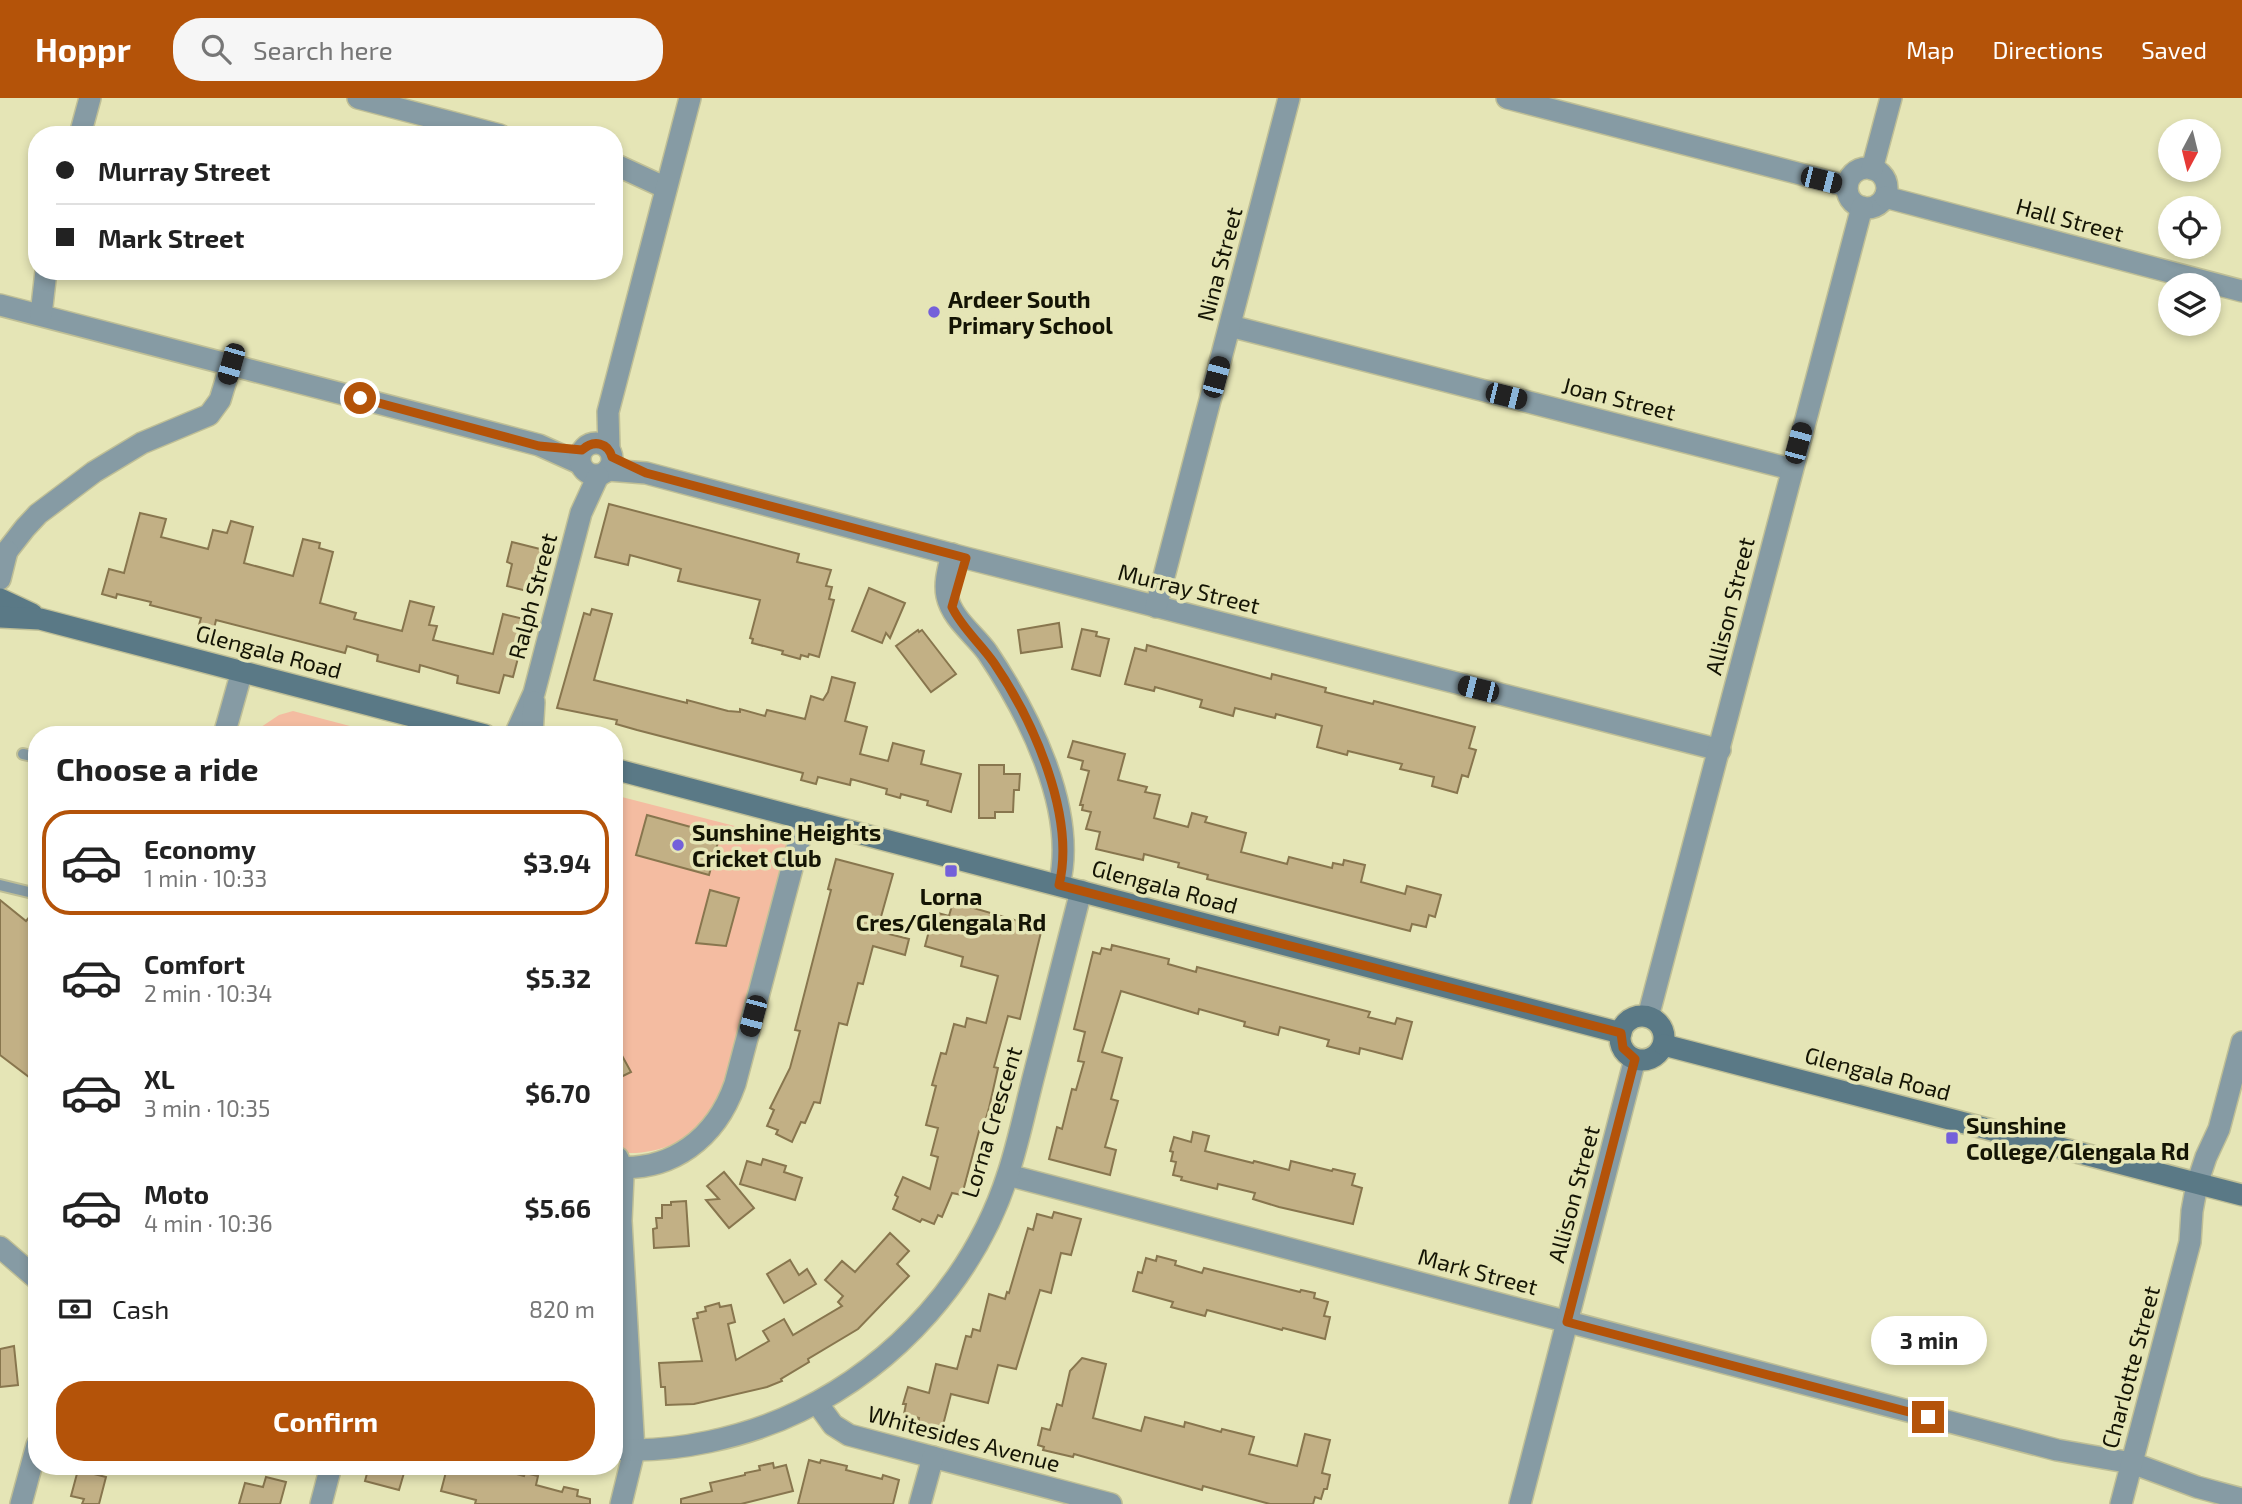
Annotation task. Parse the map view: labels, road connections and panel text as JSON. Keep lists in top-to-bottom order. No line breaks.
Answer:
{"streets":{"street":["Hall Street","Nina Street","Joan Street","Murray Street","Ralph Street","Allison Street","Glengala Road","Lorna Crescent","Mark Street","Charlotte Street","Whitesides Avenue"]},"crossings":[["Hall Street","Allison Street"],["Nina Street","Joan Street"],["Nina Street","Murray Street"],["Joan Street","Allison Street"],["Murray Street","Ralph Street"],["Murray Street","Allison Street"],["Allison Street","Glengala Road"],["Allison Street","Mark Street"],["Glengala Road","Lorna Crescent"],["Glengala Road","Charlotte Street"],["Lorna Crescent","Mark Street"],["Lorna Crescent","Whitesides Avenue"],["Mark Street","Charlotte Street"]],"places":{"other":["Ardeer South Primary School","Sunshine Heights Cricket Club"],"transit":["Lorna Cres/Glengala Rd","Sunshine College/Glengala Rd"]},"north":"bottom","page":{"header":"Hoppr","search":"Search here","nav":["Map","Directions","Saved"],"banner":["Murray Street","Mark Street"],"heading":"Choose a ride","list":[{"name":"Economy","note":"1 min · 10:33","value":"$3.94"},{"name":"Comfort","note":"2 min · 10:34","value":"$5.32"},{"name":"XL","note":"3 min · 10:35","value":"$6.70"},{"name":"Moto","note":"4 min · 10:36","value":"$5.66"}],"pay":["Cash","820 m"],"bubble":"3 min","buttons":"Confirm"}}
